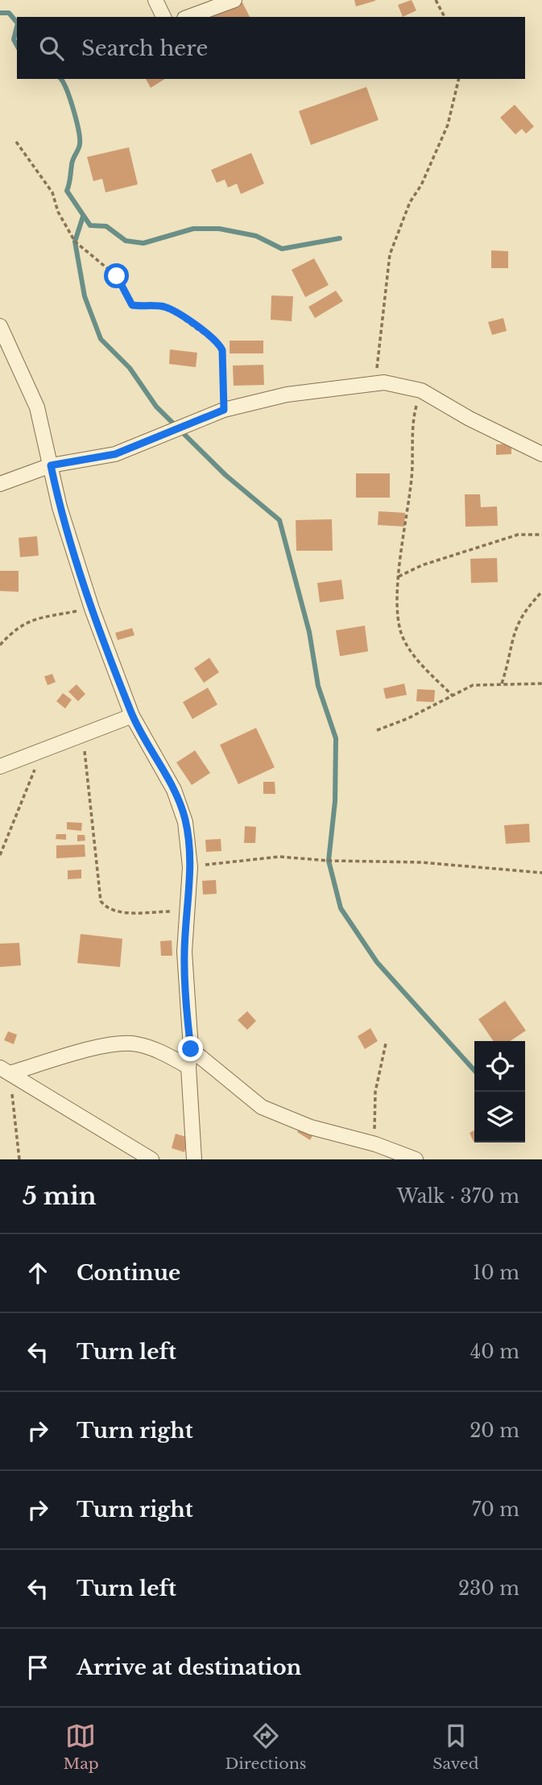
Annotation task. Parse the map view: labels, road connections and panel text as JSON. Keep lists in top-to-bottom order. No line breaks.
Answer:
{"page":{"search":"Search here","heading":["5 min","Walk · 370 m"],"list":[["Continue","10 m"],["Turn left","40 m"],["Turn right","20 m"],["Turn right","70 m"],["Turn left","230 m"],"Arrive at destination"],"nav":["Map","Directions","Saved"]}}
